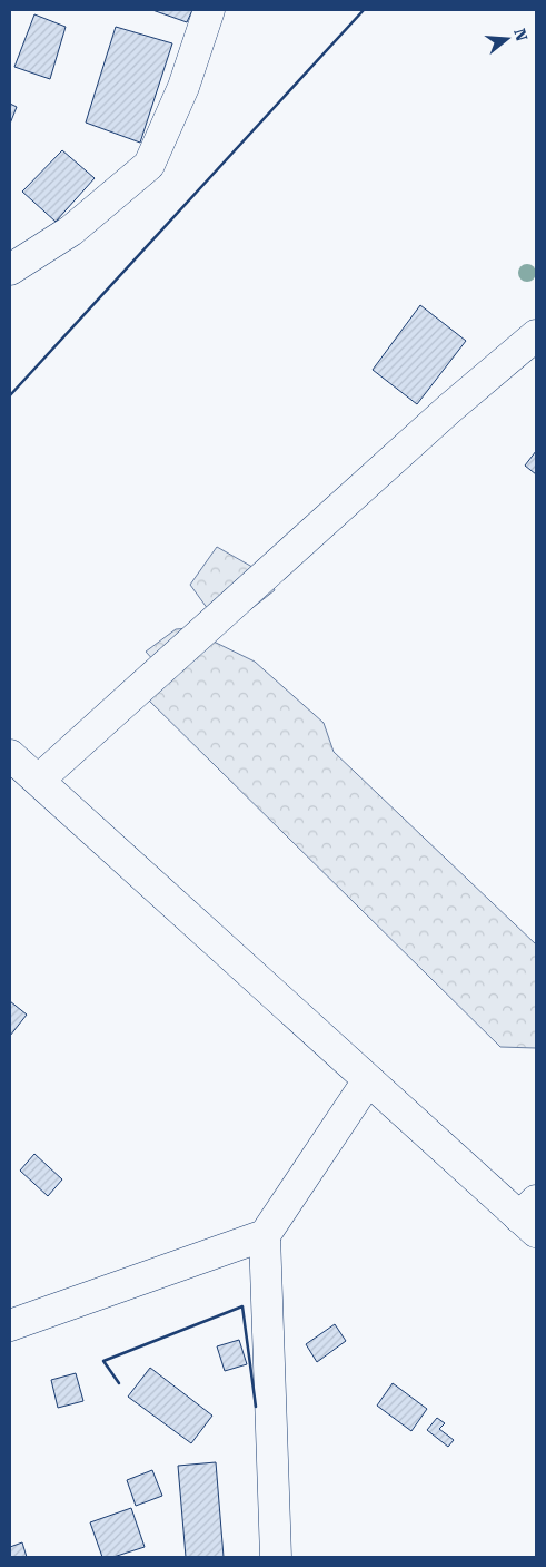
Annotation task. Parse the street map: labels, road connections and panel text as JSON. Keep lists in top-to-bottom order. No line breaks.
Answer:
{"north":"right"}
